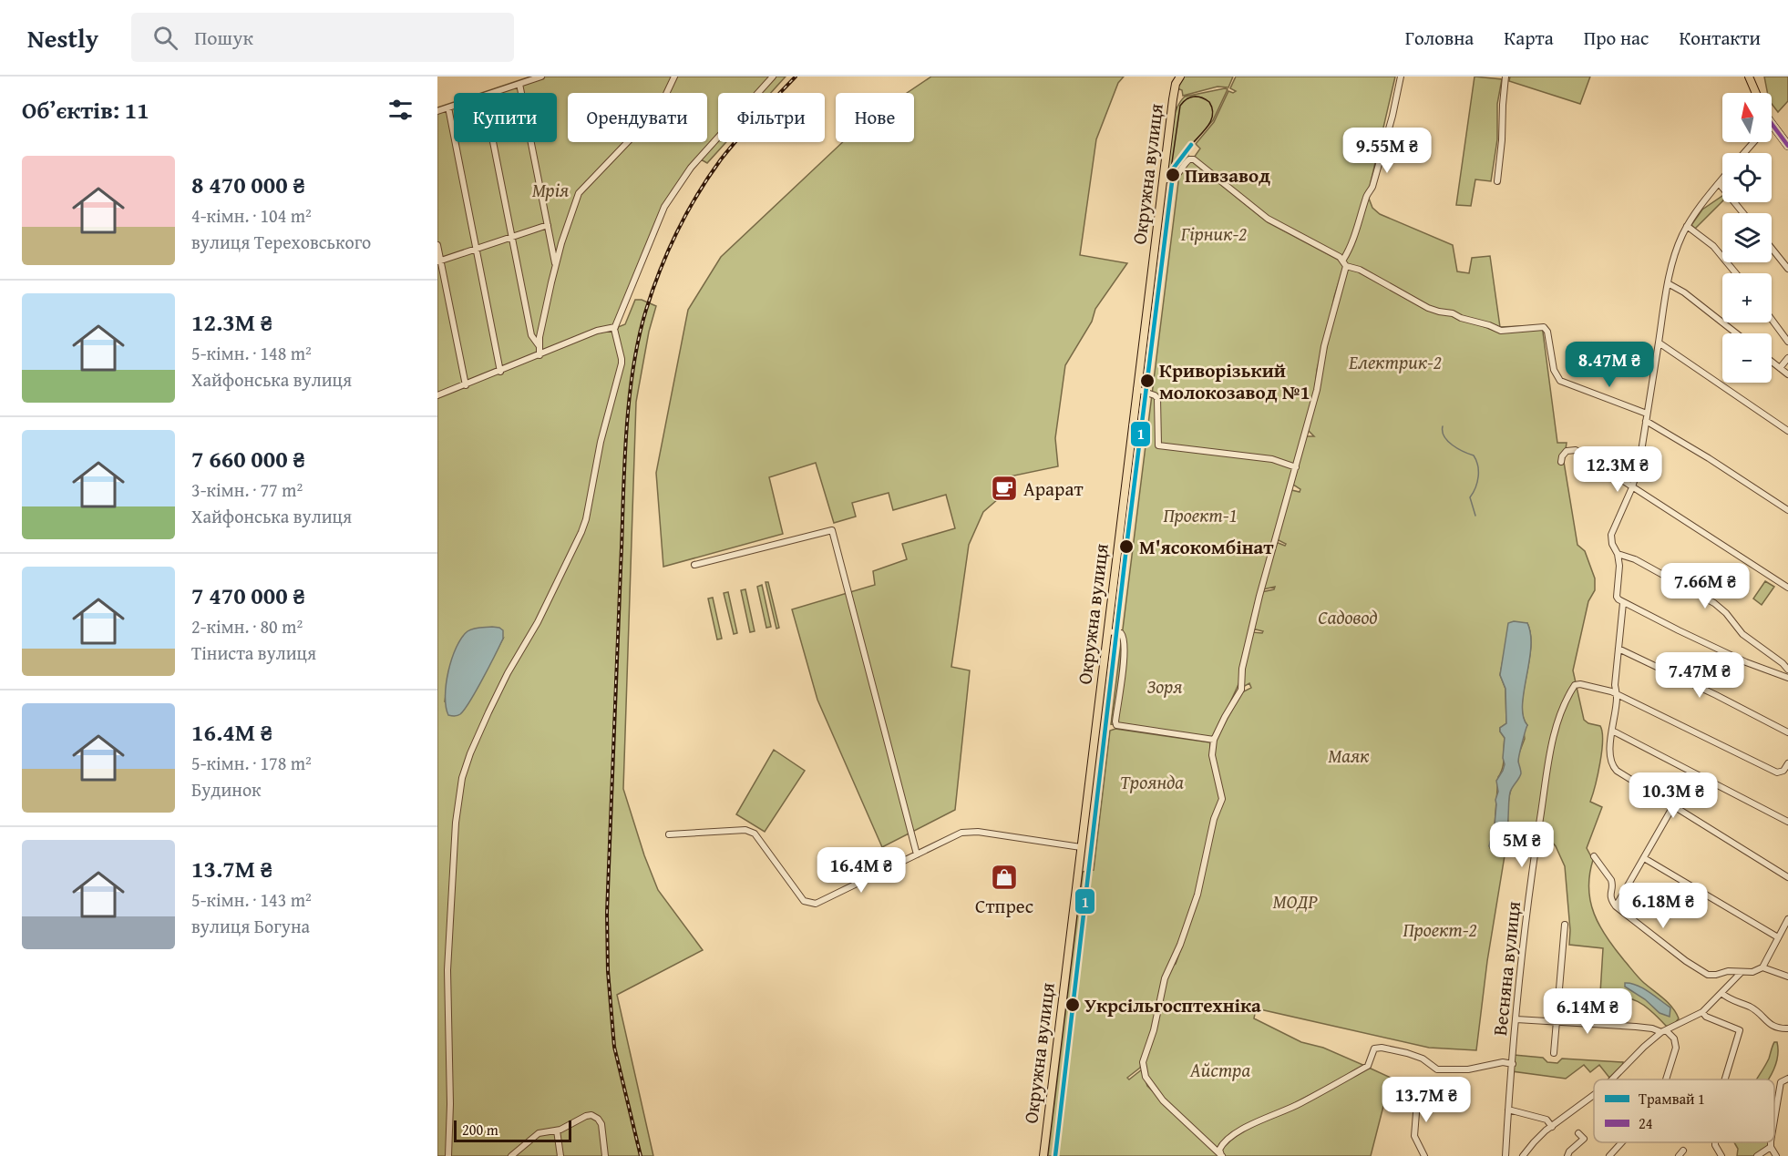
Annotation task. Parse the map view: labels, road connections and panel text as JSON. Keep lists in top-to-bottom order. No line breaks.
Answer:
{"streets":{"main road":["Окружна вулиця"],"street":["Весняна вулиця"]},"parks":["Мрія","Гірник-2","Електрик-2","Проект-1","Садовод","Зоря","Маяк","Троянда","МОДР","Проект-2","Айстра"],"places":{"other":["Пивзавод","Криворізький молокозавод №1","М'ясокомбінат","Укрсільгосптехніка"],"cafe":["Арарат"],"shop":["Стпрес"]},"lines":["transit line 24","tram line 1"],"legend":["Трамвай 1","24"],"scale_bar":"200 m","north":"top","page":{"header":"Nestly","search":"Пошук","nav":["Головна","Карта","Про нас","Контакти"],"heading":"Об’єктів: 11","map_buttons":["+","−"],"chip":["Купити","Орендувати","Фільтри","Нове"],"price":["9.55M ₴","8.47M ₴","12.3M ₴","7.66M ₴","7.47M ₴","10.3M ₴","5M ₴","16.4M ₴","6.18M ₴","6.14M ₴","13.7M ₴"],"list":[{"name":"8 470 000 ₴","note":"4-кімн. · 104 m² · вулиця Тереховського"},{"name":"12.3M ₴","note":"5-кімн. · 148 m² · Хайфонська вулиця"},{"name":"7 660 000 ₴","note":"3-кімн. · 77 m² · Хайфонська вулиця"},{"name":"7 470 000 ₴","note":"2-кімн. · 80 m² · Тіниста вулиця"},{"name":"16.4M ₴","note":"5-кімн. · 178 m² · Будинок"},{"name":"13.7M ₴","note":"5-кімн. · 143 m² · вулиця Богуна"}],"scale":"200 m"}}
